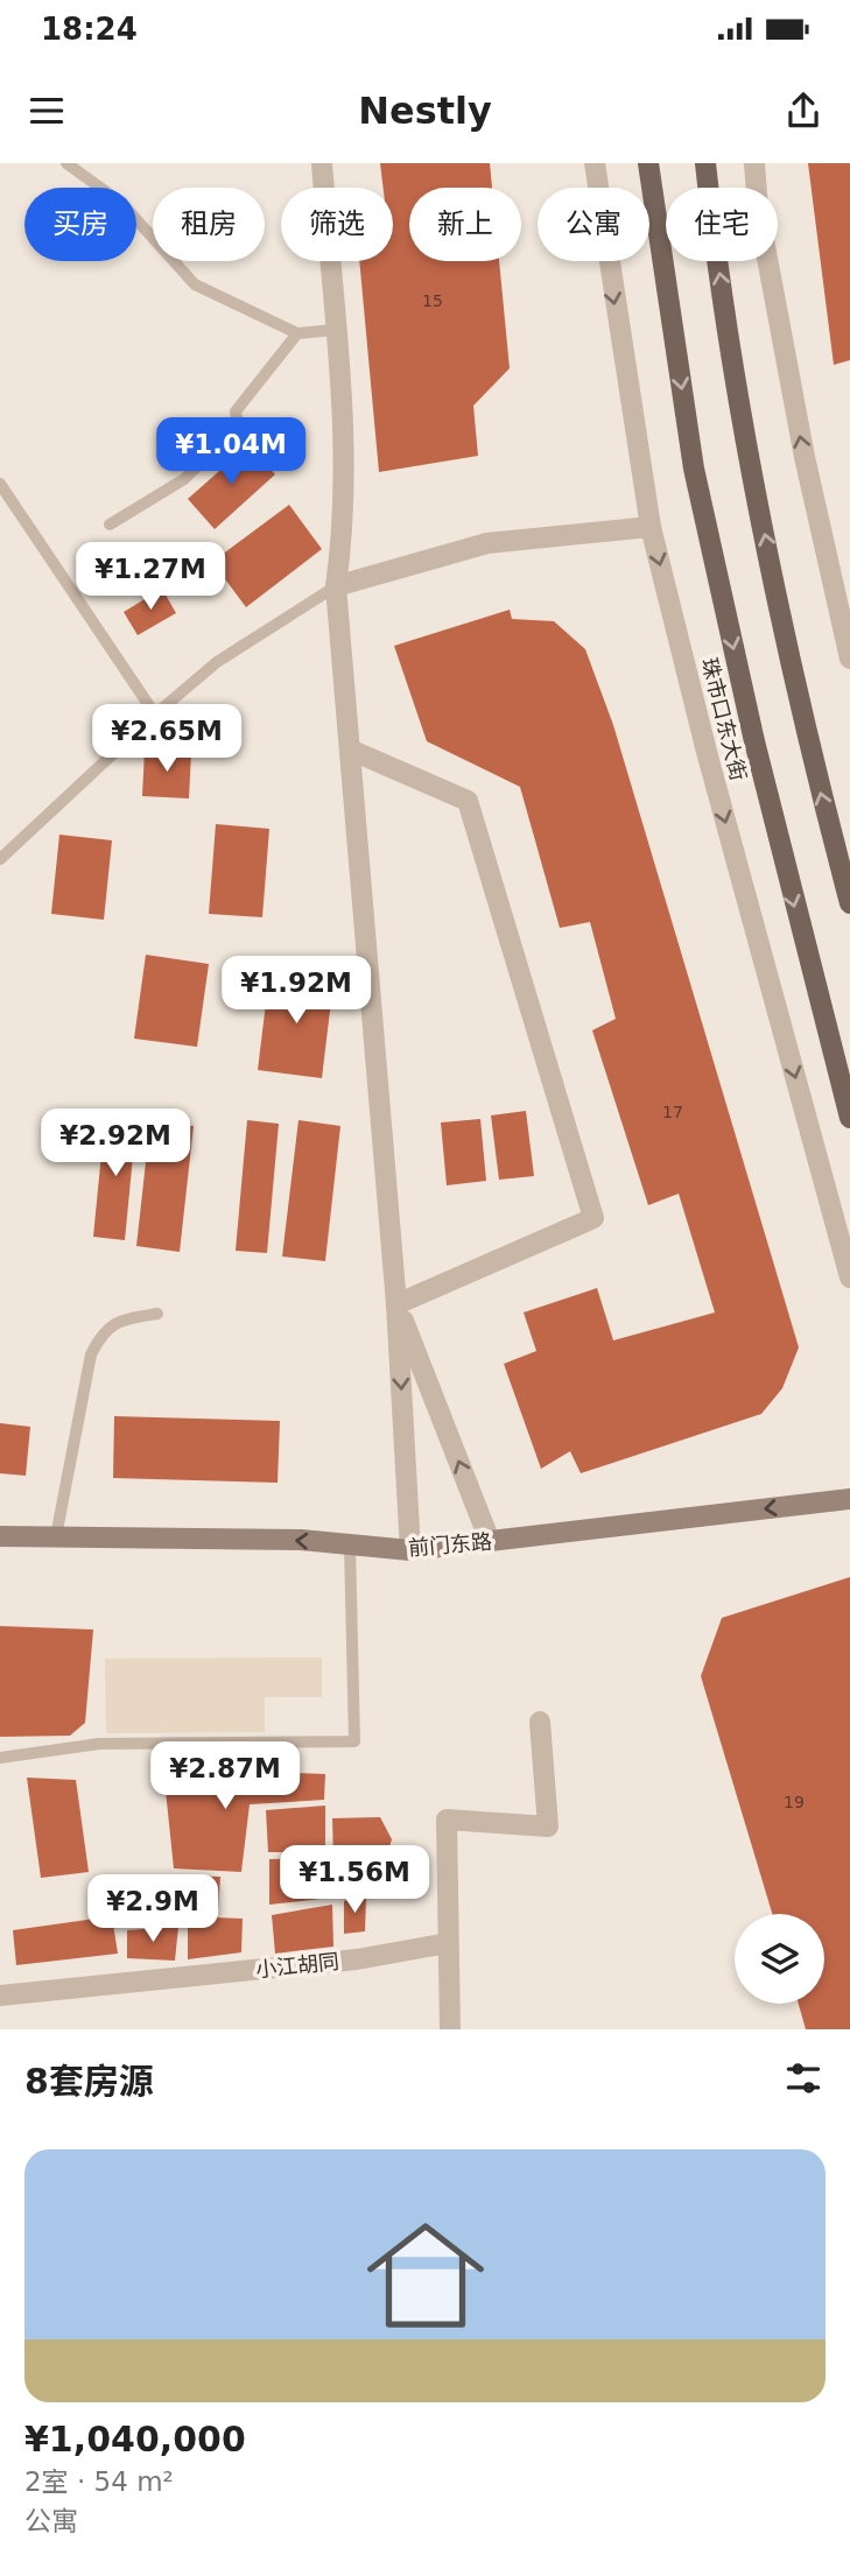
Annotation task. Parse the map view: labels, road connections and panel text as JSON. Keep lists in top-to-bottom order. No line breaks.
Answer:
{"streets":{"main road":["珠市口东大街","前门东路"],"street":["小江胡同"]},"one_way":["珠市口东大街","前门东路"],"house_numbers":["15","17","19"],"page":{"status":"18:24","header":"Nestly","chip":["买房","租房","筛选","新上","公寓","住宅"],"price":["¥1.04M","¥1.27M","¥2.65M","¥1.92M","¥2.92M","¥2.87M","¥1.56M","¥2.9M"],"heading":"8套房源","list":[{"name":"¥1,040,000","note":"2室 · 54 m² · 公寓"}]}}
